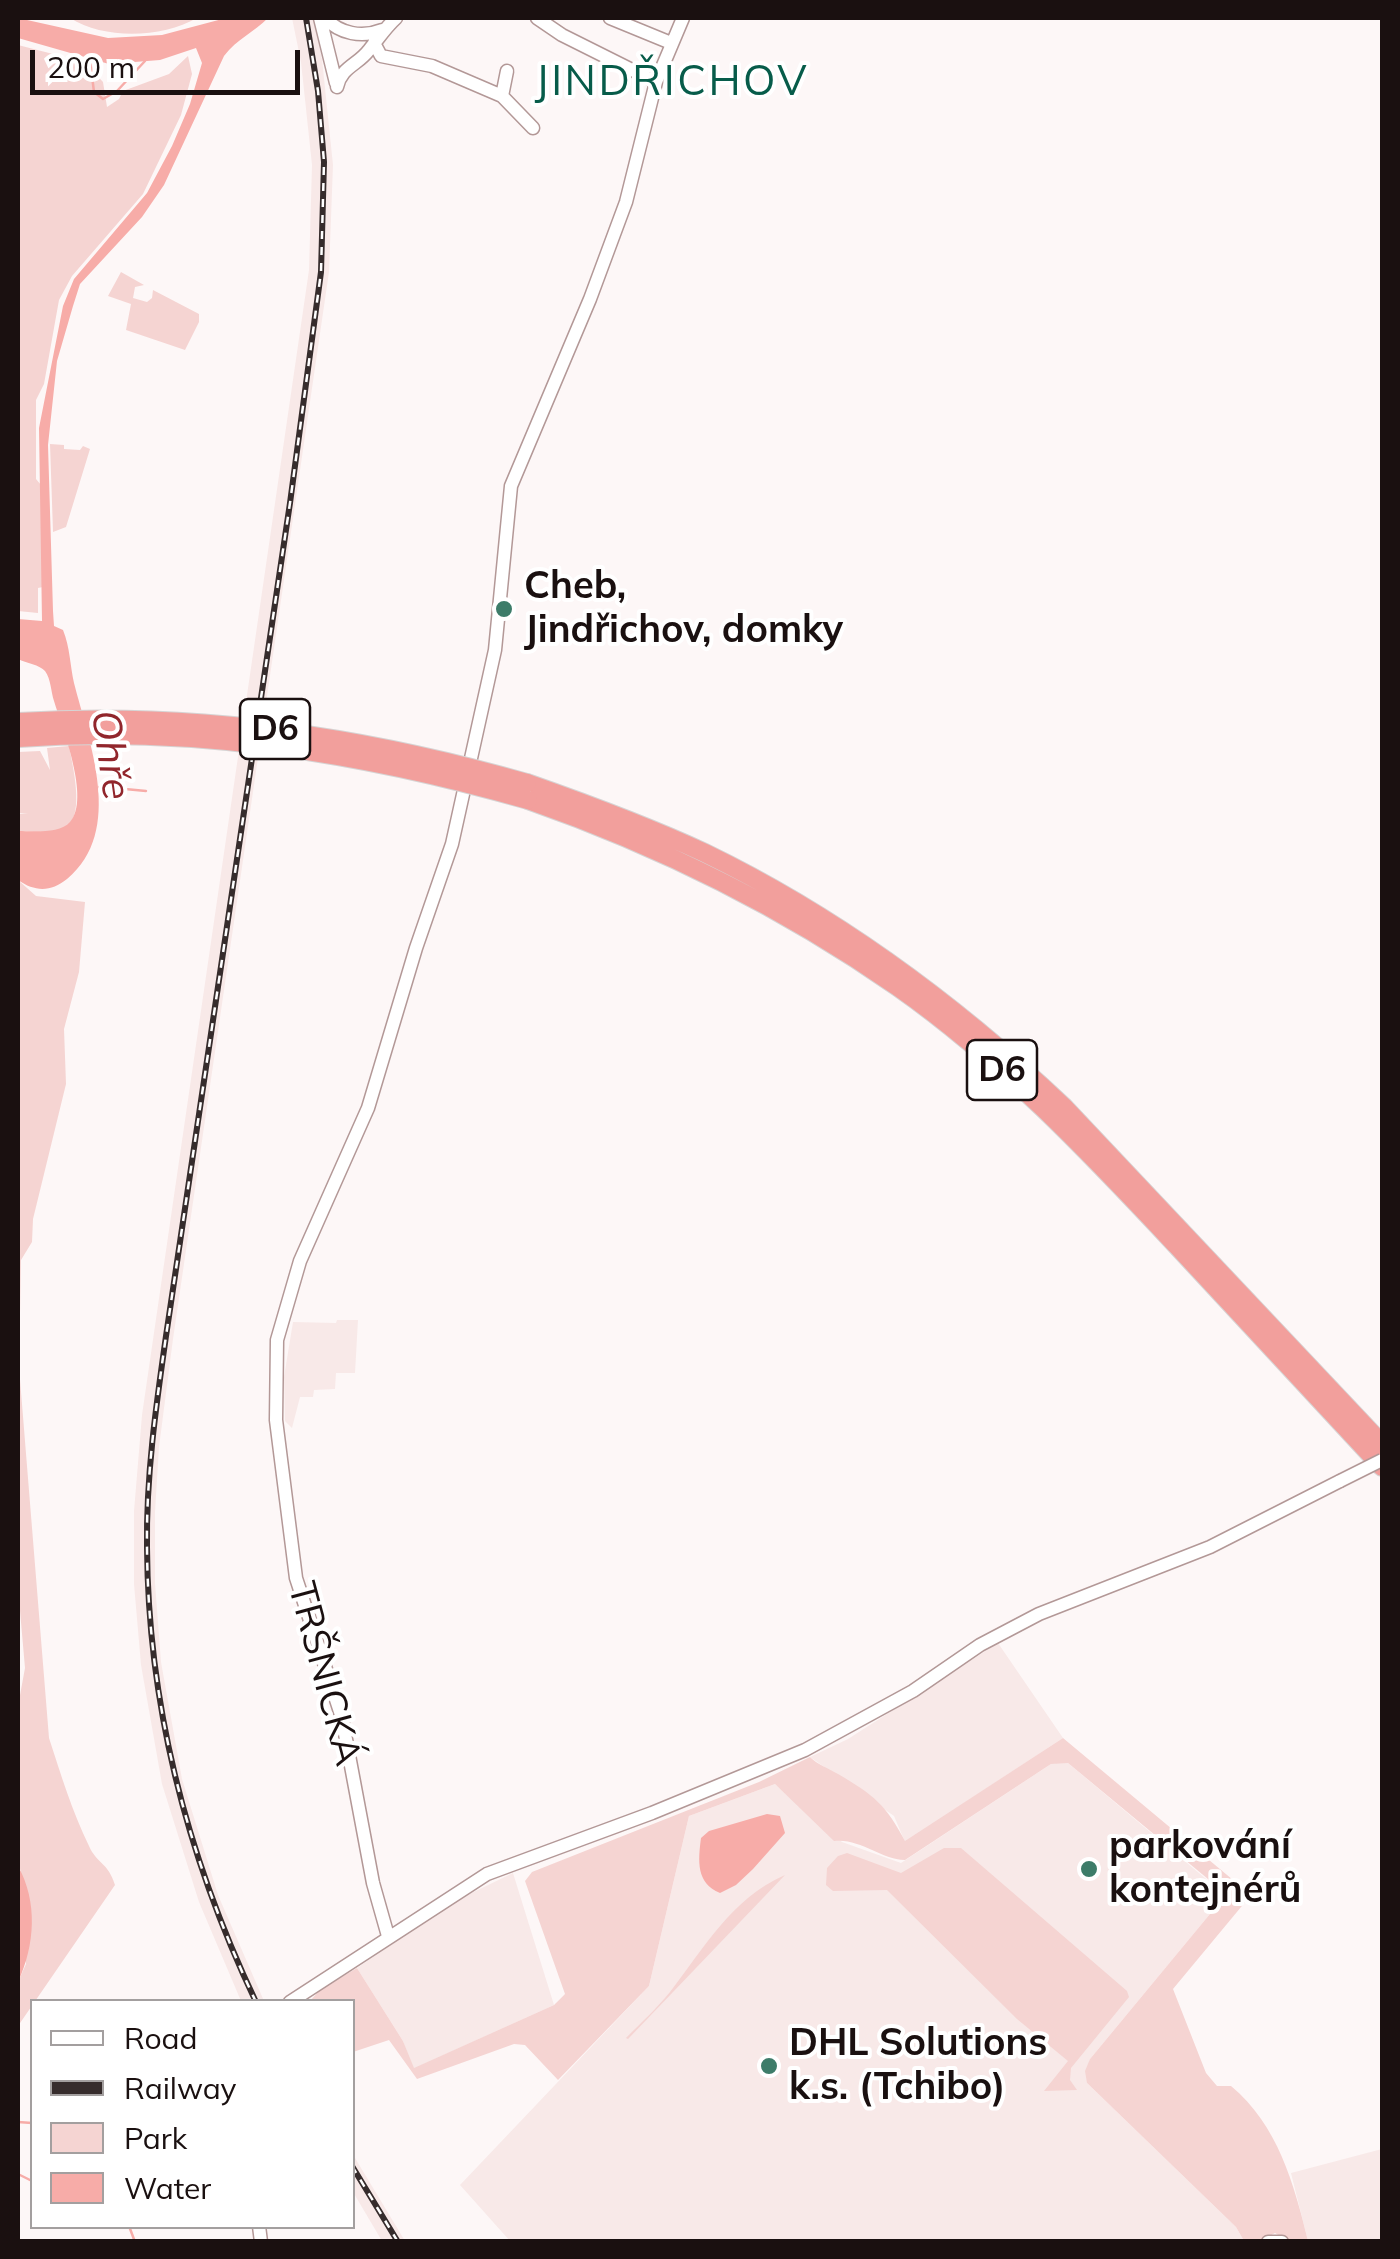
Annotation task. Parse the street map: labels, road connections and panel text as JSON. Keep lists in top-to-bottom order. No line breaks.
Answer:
{"streets":{"highway":["D6"],"street":["TRŠNICKÁ"]},"districts":["JINDŘICHOV"],"water":["Ohře"],"places":["Cheb, Jindřichov, domky","parkování kontejnérů","DHL Solutions k.s. (Tchibo)"],"legend":["Road","Railway","Park","Water"],"scale_bar":"200 m"}
